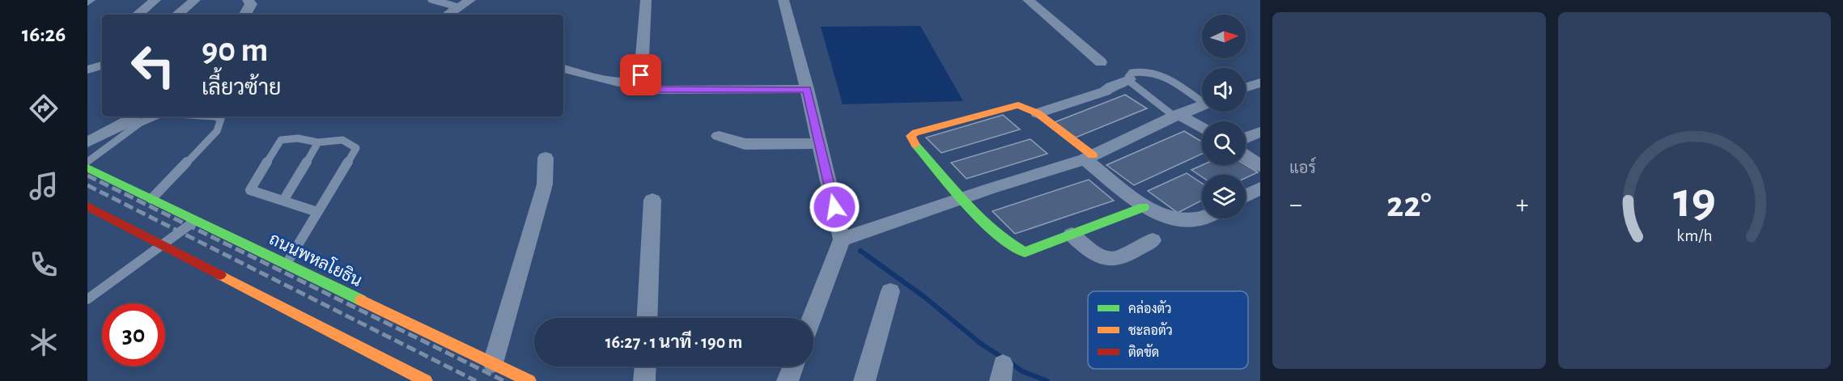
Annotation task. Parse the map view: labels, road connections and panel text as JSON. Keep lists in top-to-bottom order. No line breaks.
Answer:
{"streets":{"main road":["ถนนพหลโยธิน"]},"legend":["คล่องตัว","ชะลอตัว","ติดขัด"],"north":"right","page":{"tabs":"16:26","tile":"แอร์","turn":["90 m","เลี้ยวซ้าย"],"heat":["−","22°","+"],"limit":"30","trip":"16:27 · 1 นาที · 190 m","gauge":["19","km/h"]}}
